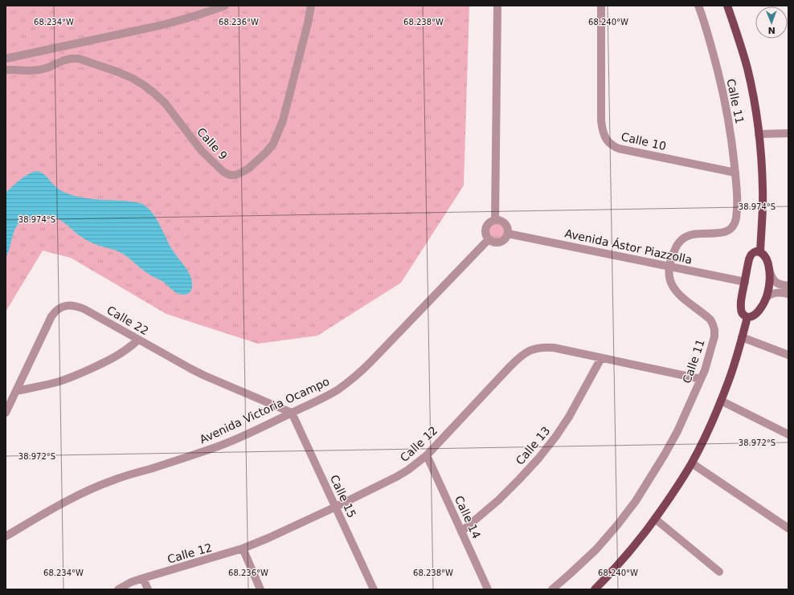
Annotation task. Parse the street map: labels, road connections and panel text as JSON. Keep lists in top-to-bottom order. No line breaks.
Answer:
{"streets":{"street":["Calle 11","Calle 10","Calle 9","Avenida Ástor Piazzolla","Calle 22","Avenida Victoria Ocampo","Calle 12","Calle 13","Calle 15","Calle 14"]},"crossings":[["Calle 11","Calle 10"],["Calle 11","Avenida Ástor Piazzolla"],["Calle 11","Calle 12"],["Avenida Ástor Piazzolla","Avenida Victoria Ocampo"],["Calle 22","Avenida Victoria Ocampo"],["Calle 22","Calle 15"],["Avenida Victoria Ocampo","Calle 15"],["Calle 12","Calle 13"],["Calle 12","Calle 15"],["Calle 12","Calle 14"],["Calle 13","Calle 14"]],"north":"bottom","coordinates":["68.234°W","68.236°W","68.238°W","68.240°W","38.974°S","38.972°S"]}
